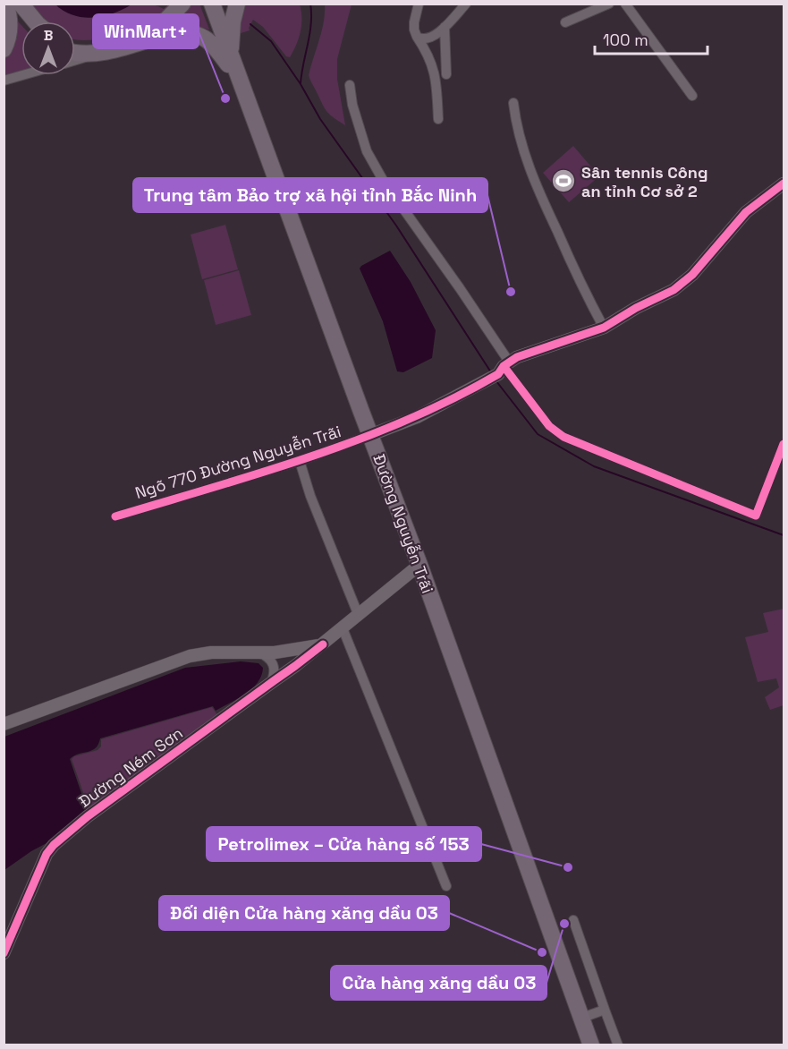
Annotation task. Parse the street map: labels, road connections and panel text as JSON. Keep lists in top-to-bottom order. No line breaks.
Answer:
{"streets":{"highway":["Đường Nguyễn Trãi"],"street":["Ngõ 770 Đường Nguyễn Trãi","Đường Ném Sơn"]},"crossings":[["Ngõ 770 Đường Nguyễn Trãi","Đường Nguyễn Trãi"],["Đường Nguyễn Trãi","Đường Ném Sơn"]],"places":{"other":["WinMart+","Trung tâm Bảo trợ xã hội tỉnh Bắc Ninh","Petrolimex – Cửa hàng số 153","Cửa hàng xăng dầu 03","Đối diện Cửa hàng xăng dầu 03"],"sports":["Sân tennis Công an tỉnh Cơ sở 2"]},"scale_bar":"100 m","north":"top"}
